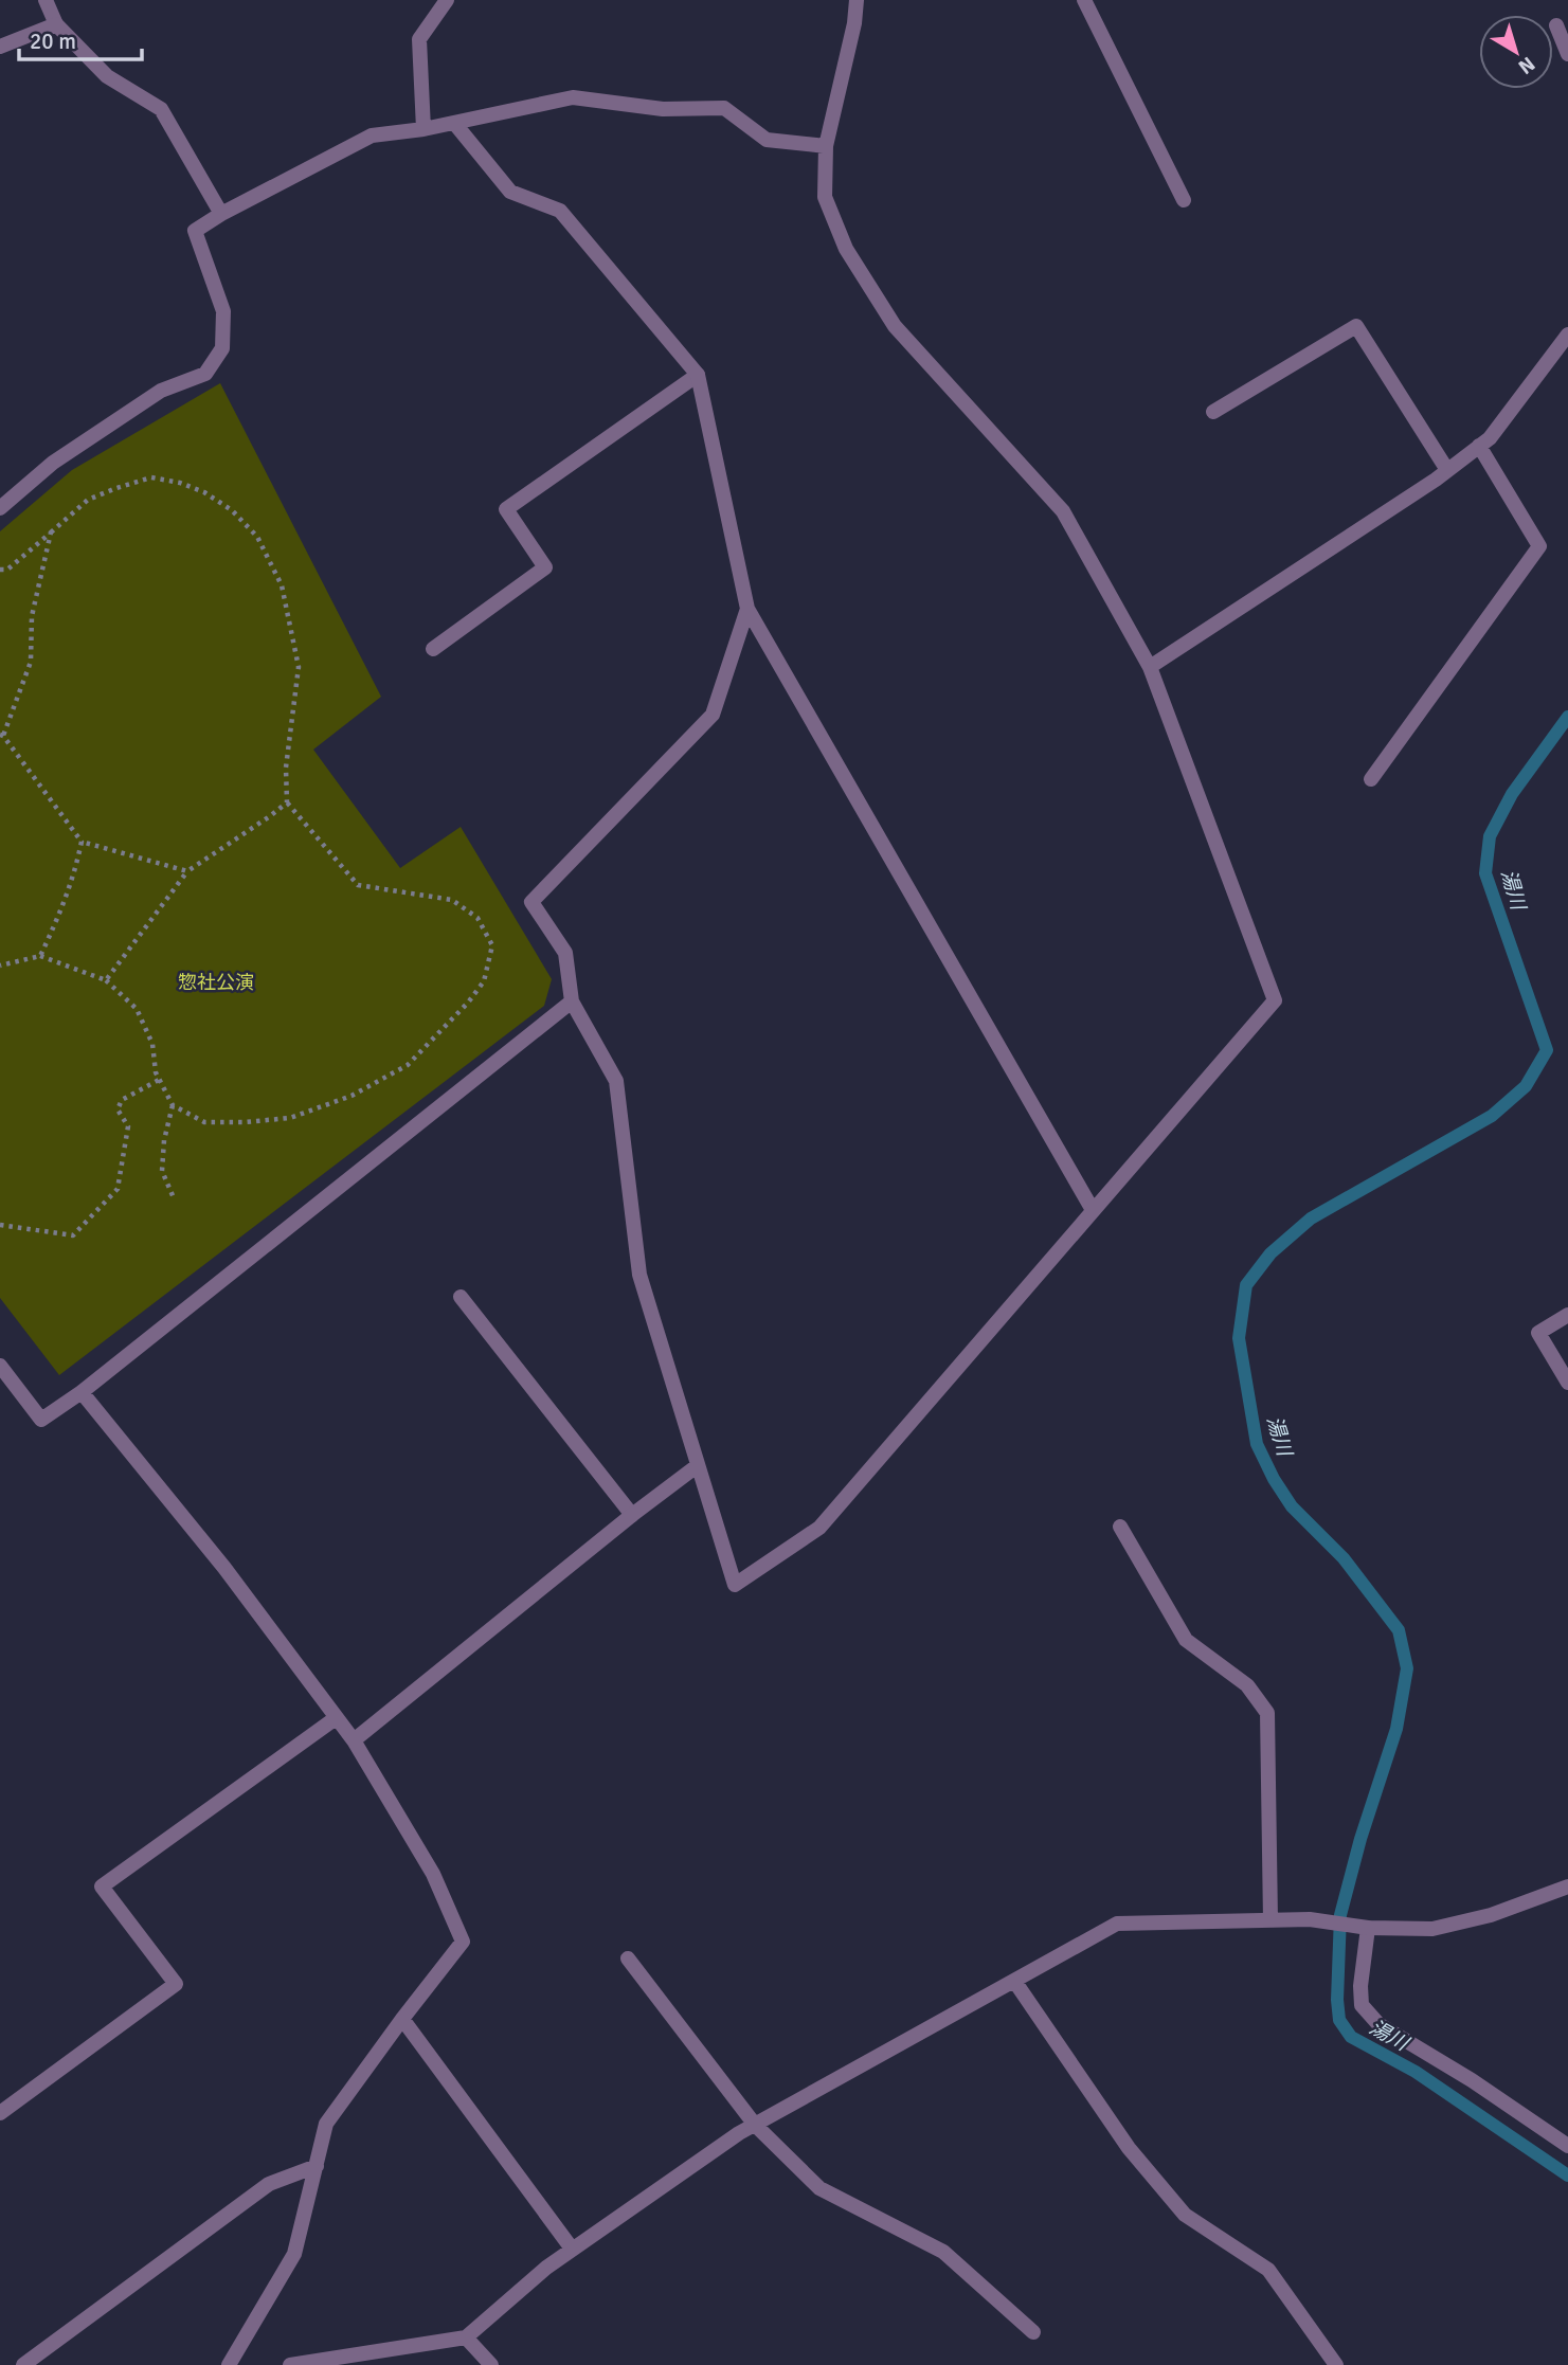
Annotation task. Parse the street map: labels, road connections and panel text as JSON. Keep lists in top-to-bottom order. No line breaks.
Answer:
{"water":["湯川"],"parks":["惣社公演"],"scale_bar":"20 m","north":"bottom right"}
